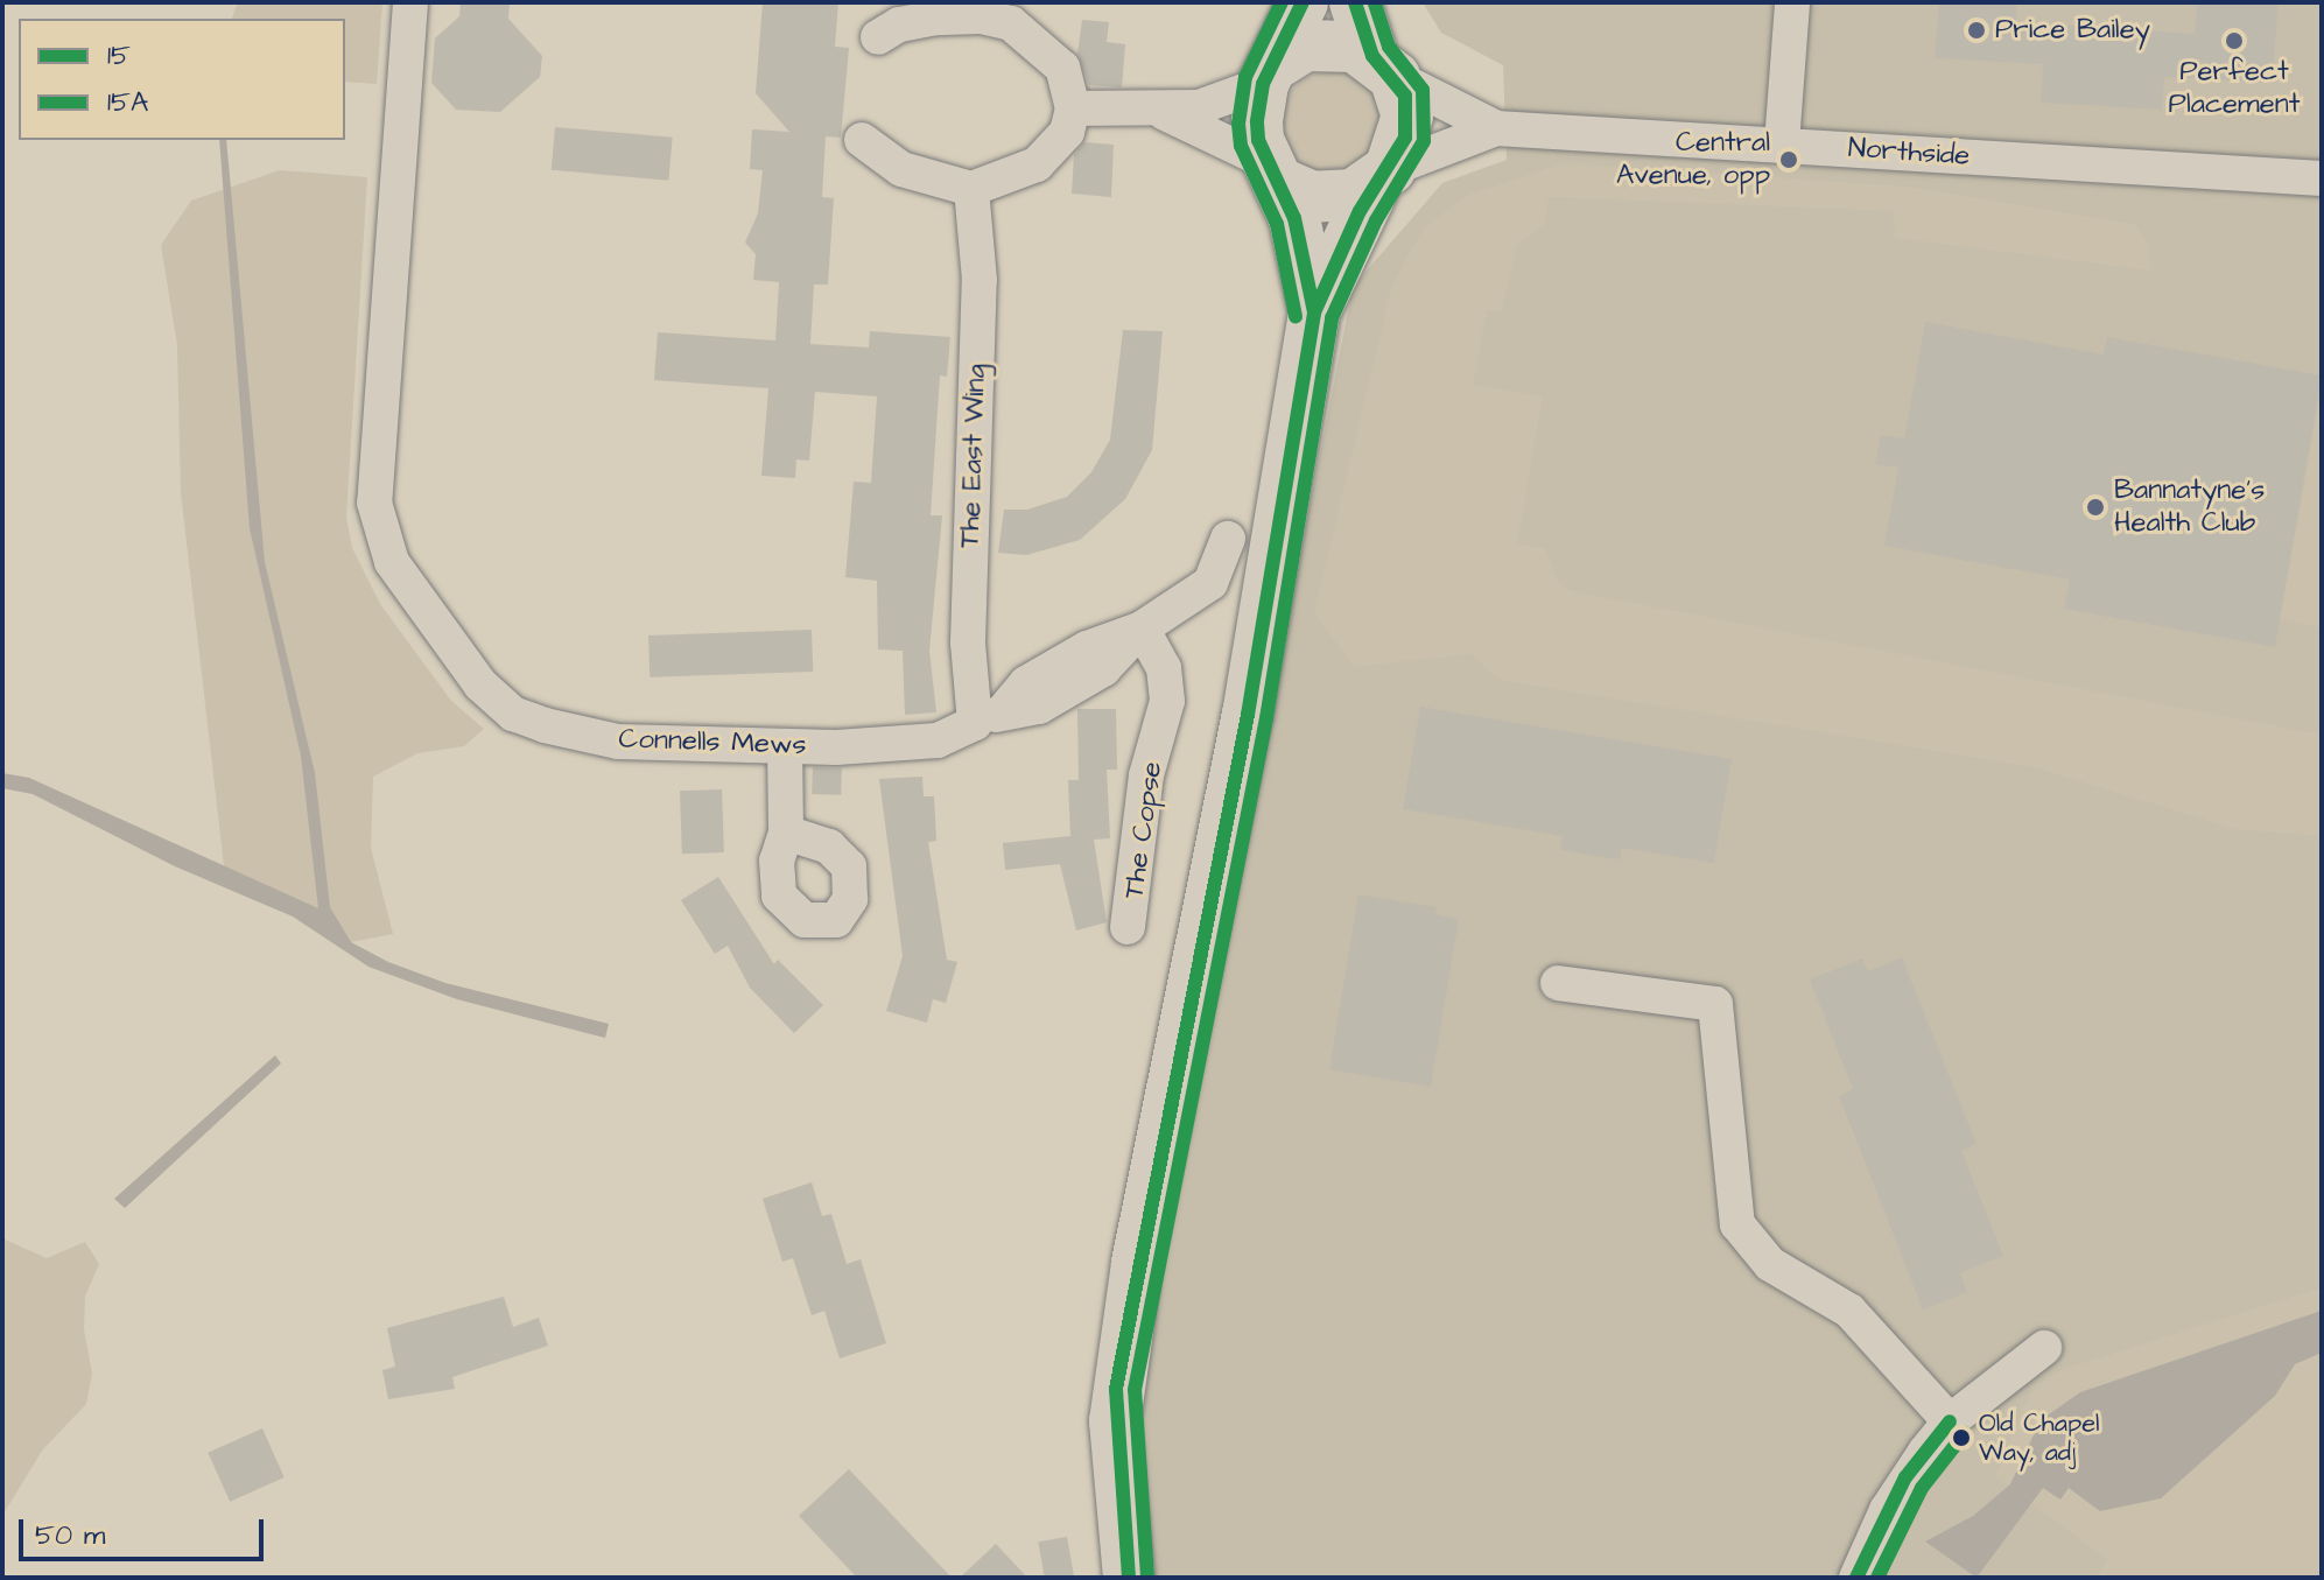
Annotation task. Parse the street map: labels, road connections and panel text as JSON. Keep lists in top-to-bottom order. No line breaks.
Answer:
{"streets":{"street":["Northside","The East Wing","Connells Mews","The Copse"]},"crossings":[["The East Wing","Connells Mews"]],"places":["Price Bailey","Perfect Placement","Central Avenue, opp","Bannatyne's Health Club","Old Chapel Way, adj"],"lines":["transit line 15","transit line 15A"],"legend":["15","15A"],"scale_bar":"50 m"}
